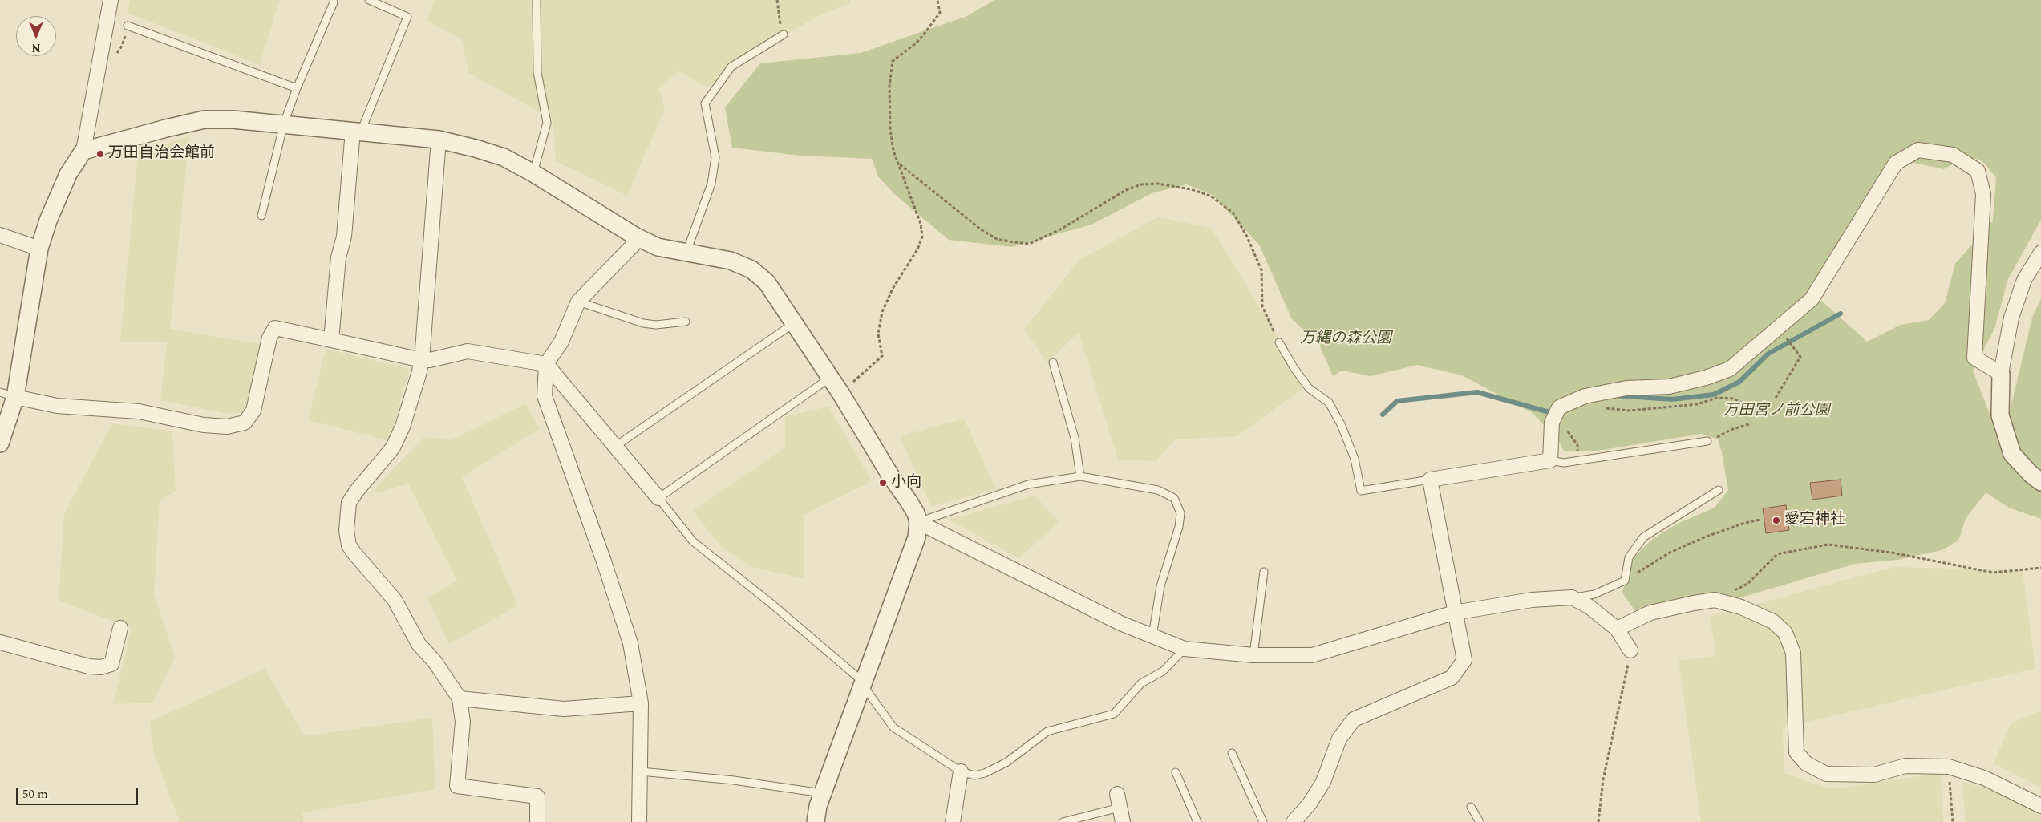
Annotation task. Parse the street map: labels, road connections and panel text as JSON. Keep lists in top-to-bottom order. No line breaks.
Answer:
{"parks":["万縄の森公園","万田宮ノ前公園"],"places":["万田自治会館前","小向","愛宕神社"],"scale_bar":"50 m","north":"bottom"}
